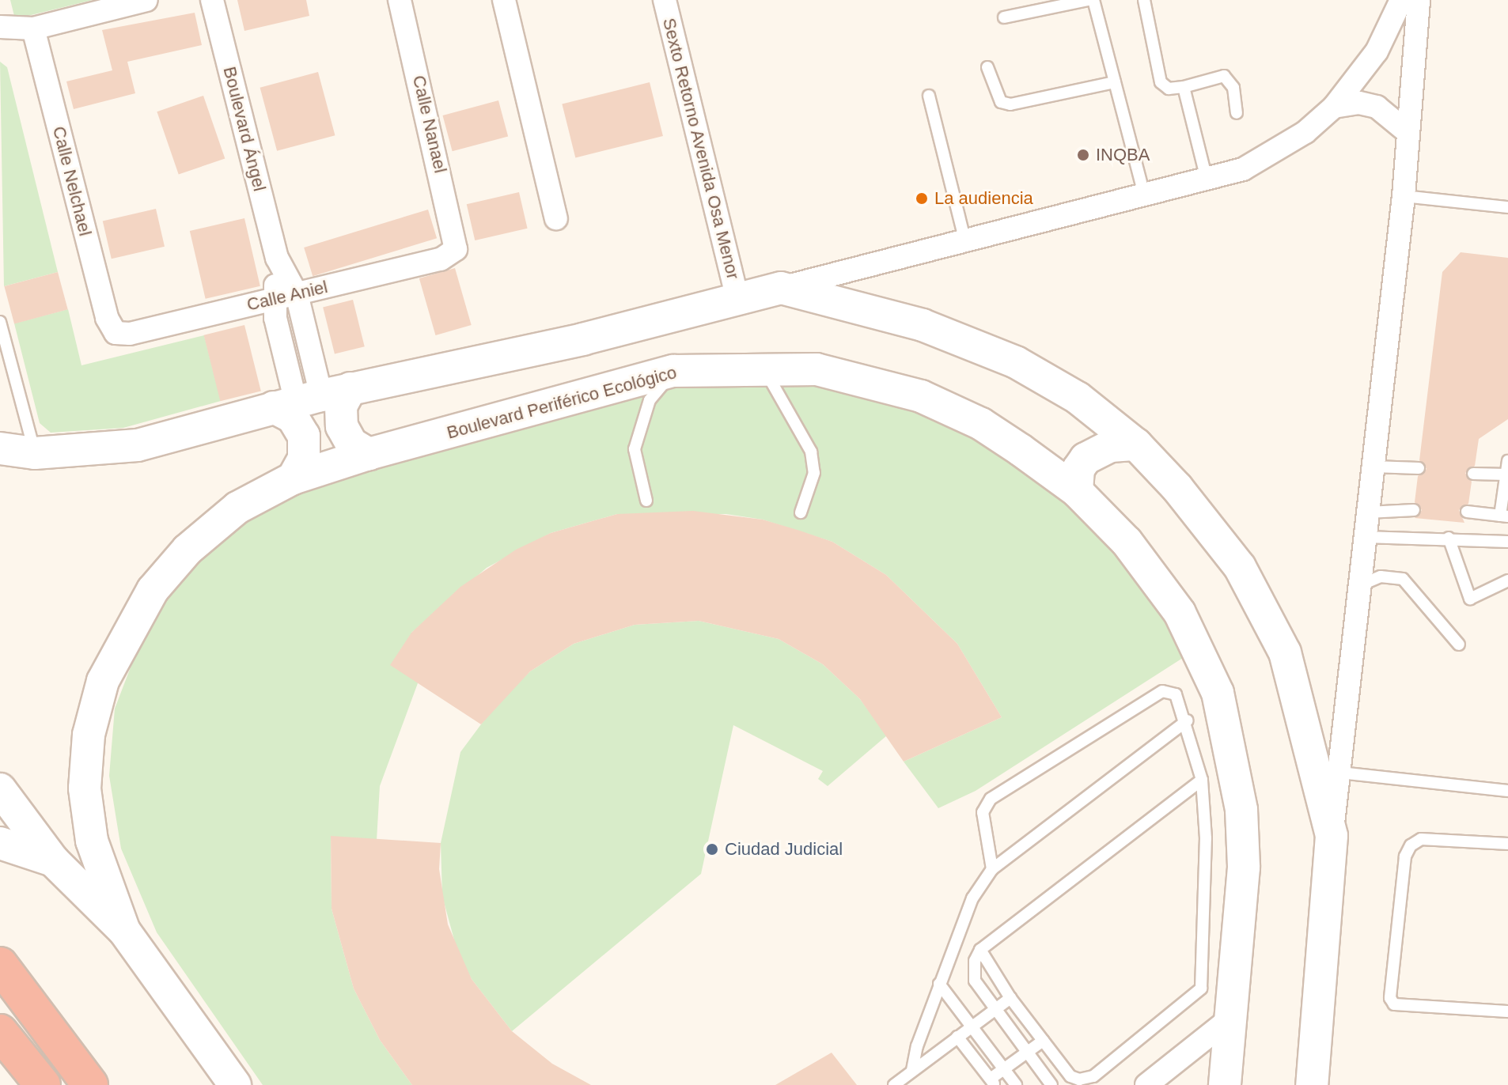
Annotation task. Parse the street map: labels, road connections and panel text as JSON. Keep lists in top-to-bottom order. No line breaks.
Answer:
{"streets":{"street":["Calle Nanael","Boulevard Ángel","Sexto Retorno Avenida Osa Menor","Calle Nelchael","Calle Aniel","Boulevard Periférico Ecológico"]},"crossings":[["Calle Nanael","Calle Aniel"],["Boulevard Ángel","Calle Aniel"],["Calle Nelchael","Calle Aniel"]],"places":["INQBA","La audiencia","Ciudad Judicial"]}
